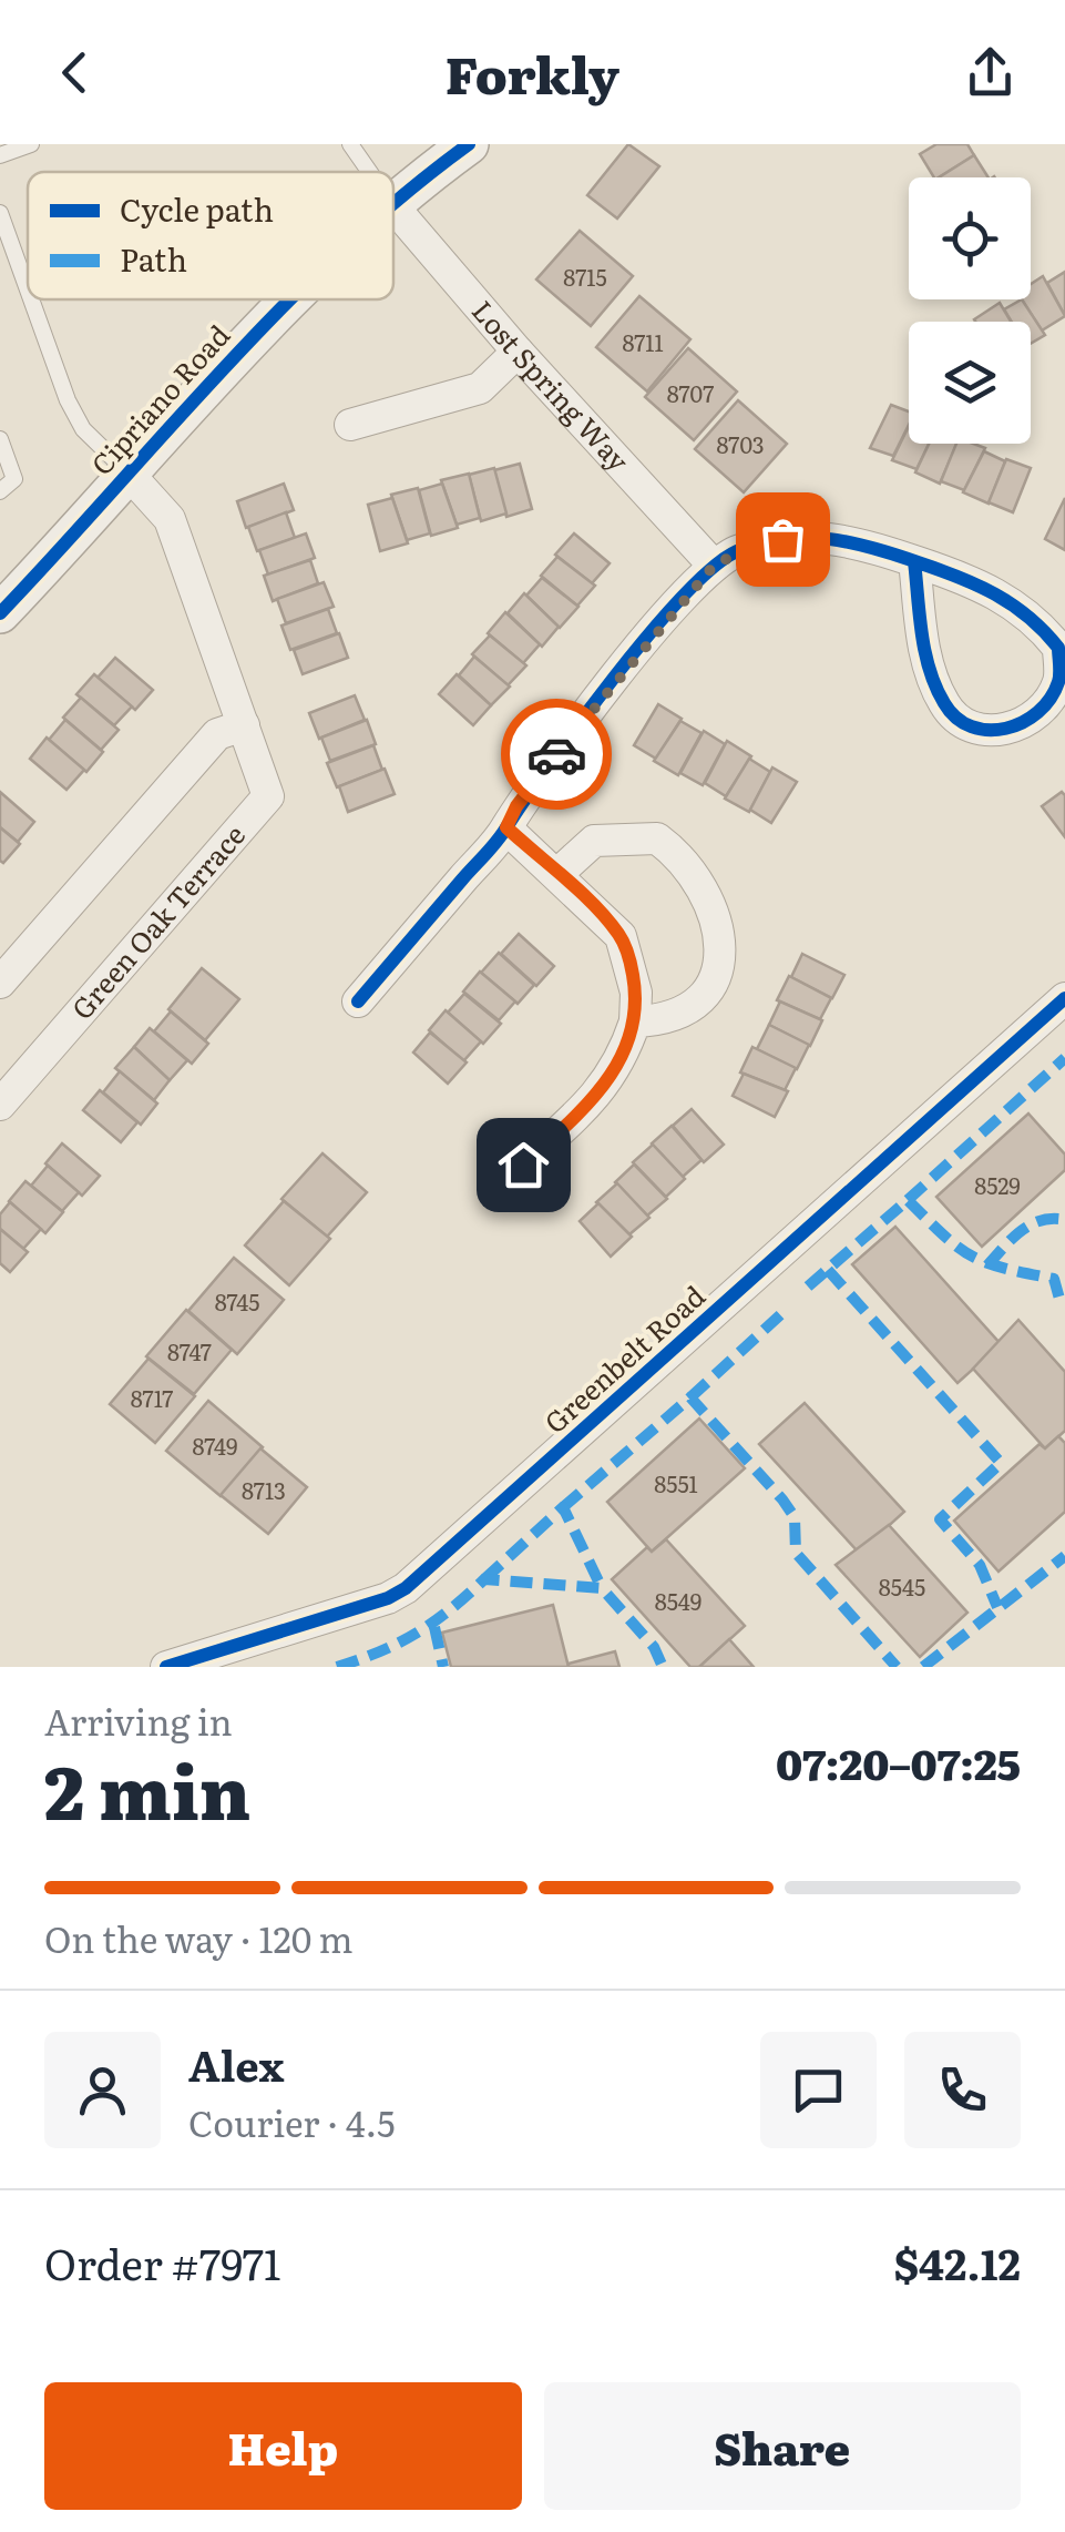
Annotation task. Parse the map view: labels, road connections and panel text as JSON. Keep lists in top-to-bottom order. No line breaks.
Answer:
{"streets":{"street":["Lost Spring Way","Cipriano Road","Green Oak Terrace","Greenbelt Road"]},"crossings":[["Cipriano Road","Green Oak Terrace"]],"house_numbers":["8715","8711","8707","8703","8529","8745","8747","8717","8749","8551","8713","8545","8549"],"legend":["Cycle path","Path"],"page":{"header":"Forkly","heading":["2 min","Arriving in","07:20–07:25"],"panel":["Alex","Courier · 4.5","Order #7971","$42.12"],"bar":"On the way · 120 m","buttons":["Help","Share"]}}
